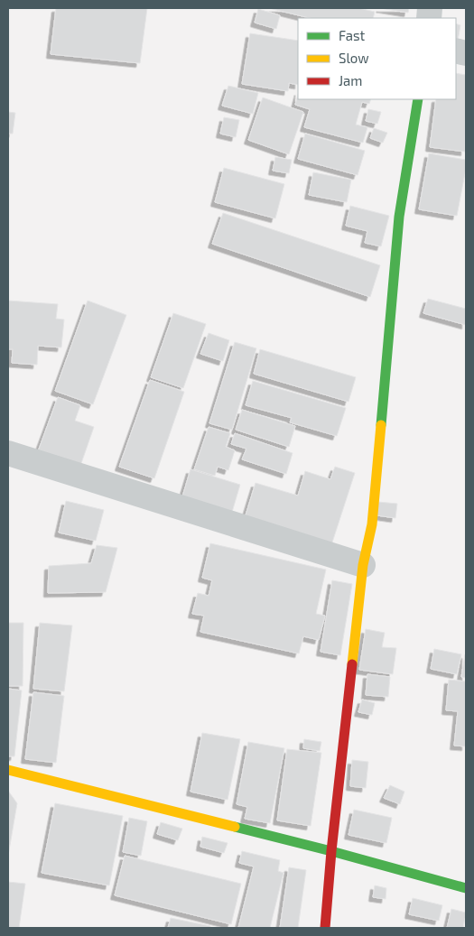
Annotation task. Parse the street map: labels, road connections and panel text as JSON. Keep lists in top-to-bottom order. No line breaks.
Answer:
{"legend":["Fast","Slow","Jam"]}
